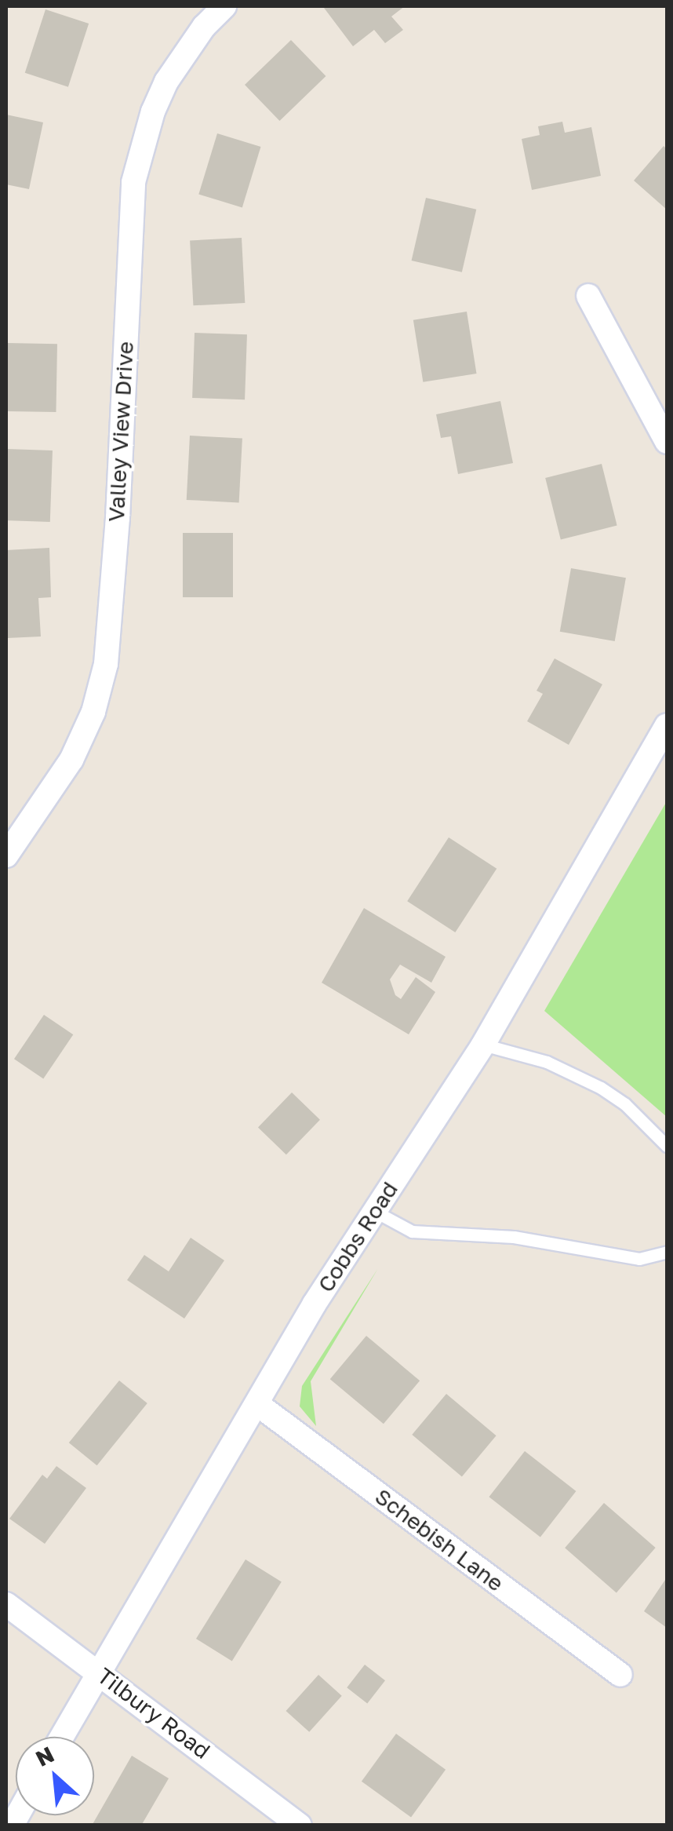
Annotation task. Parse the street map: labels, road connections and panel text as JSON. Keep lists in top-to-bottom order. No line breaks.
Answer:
{"streets":{"street":["Valley View Drive","Cobbs Road","Schebish Lane","Tilbury Road"]},"crossings":[["Cobbs Road","Schebish Lane"],["Cobbs Road","Tilbury Road"]],"north":"top left"}
